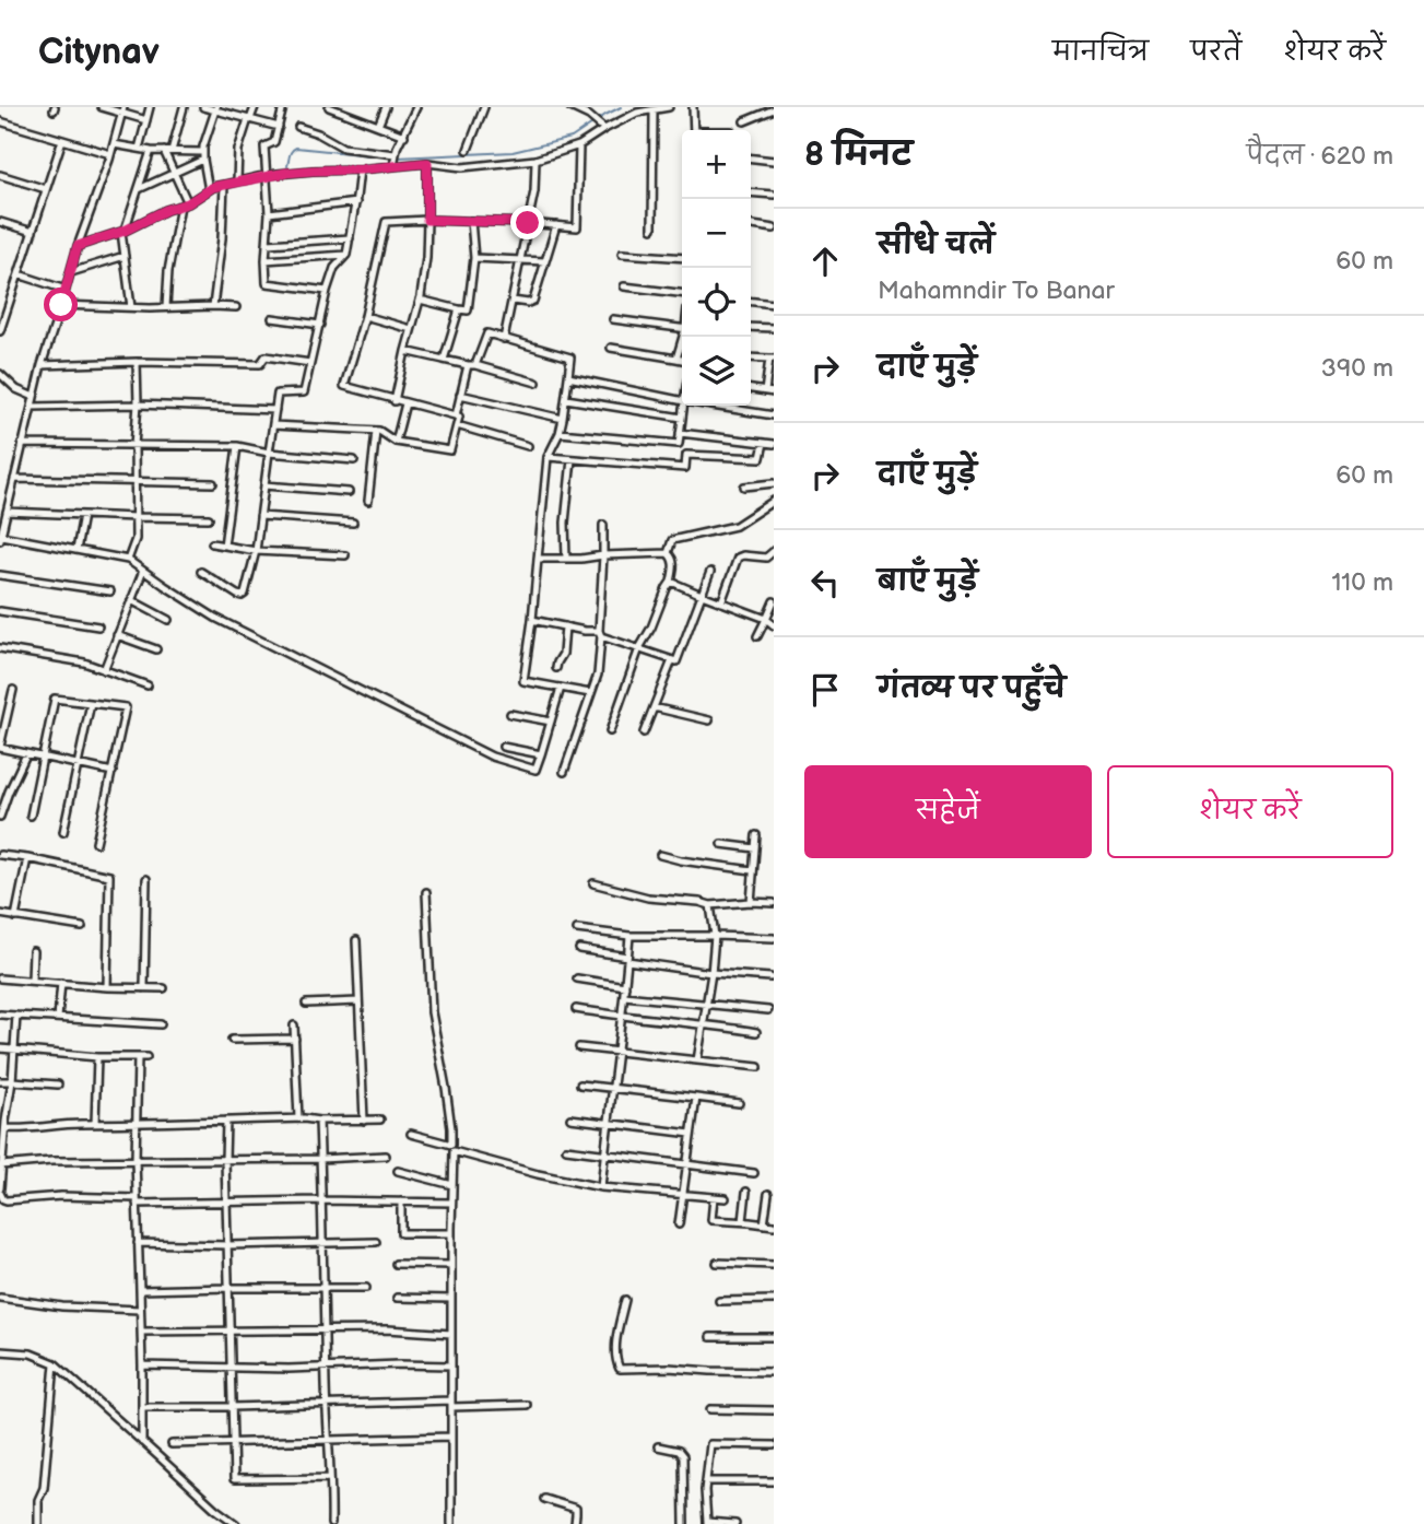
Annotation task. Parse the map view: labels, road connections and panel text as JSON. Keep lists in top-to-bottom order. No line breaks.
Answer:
{"page":{"header":"Citynav","nav":["मानचित्र","परतें","शेयर करें"],"heading":["8 मिनट","पैदल · 620 m"],"map_buttons":["+","−"],"list":[["सीधे चलें","Mahamndir To Banar","60 m"],["दाएँ मुड़ें","390 m"],["दाएँ मुड़ें","60 m"],["बाएँ मुड़ें","110 m"],"गंतव्य पर पहुँचे"],"buttons":["सहेजें","शेयर करें"]}}
